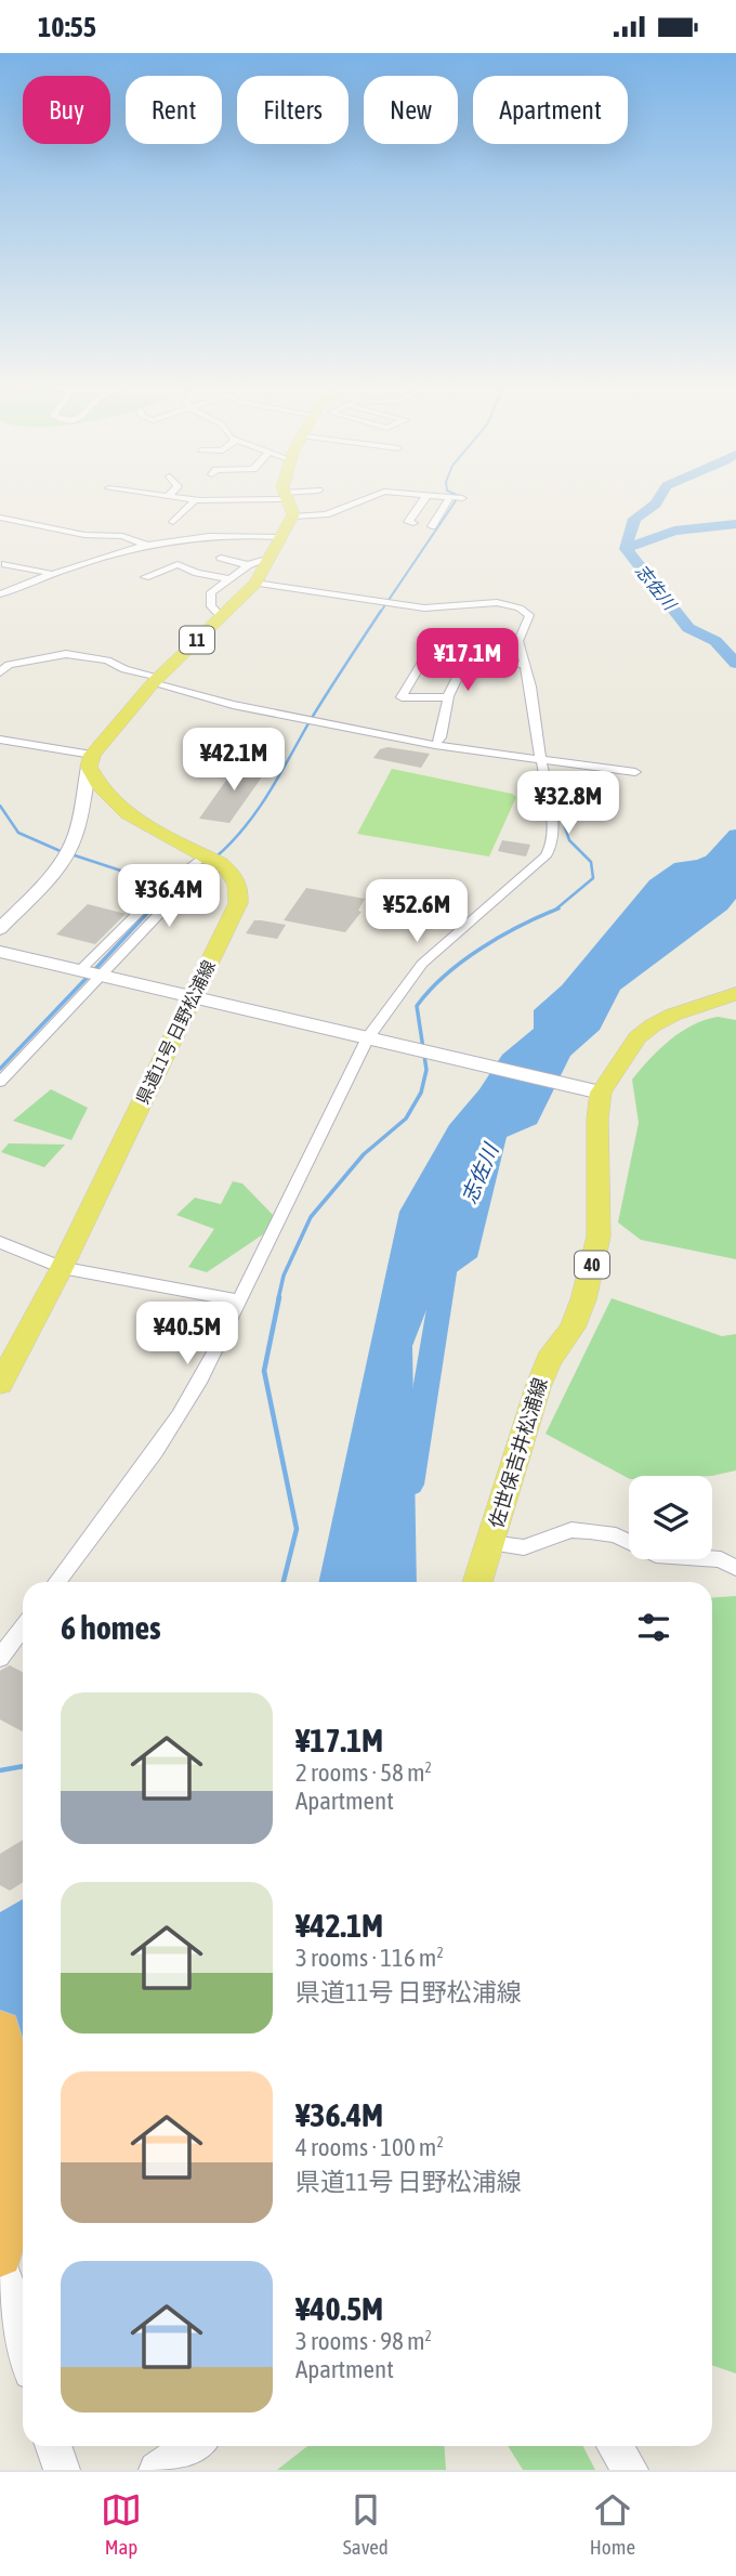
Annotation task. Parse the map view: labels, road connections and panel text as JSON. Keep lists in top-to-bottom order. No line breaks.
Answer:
{"streets":{"main road":["11","県道11号 日野松浦線","40","佐世保吉井松浦線"]},"water":["志佐川"],"page":{"status":"10:55","chip":["Buy","Rent","Filters","New","Apartment"],"price":["¥17.1M","¥42.1M","¥32.8M","¥36.4M","¥52.6M","¥40.5M"],"heading":"6 homes","list":[{"name":"¥17.1M","note":"2 rooms · 58 m² · Apartment"},{"name":"¥42.1M","note":"3 rooms · 116 m² · 県道11号 日野松浦線"},{"name":"¥36.4M","note":"4 rooms · 100 m² · 県道11号 日野松浦線"},{"name":"¥40.5M","note":"3 rooms · 98 m² · Apartment"}],"tabs":["Map","Saved","Home"]}}
